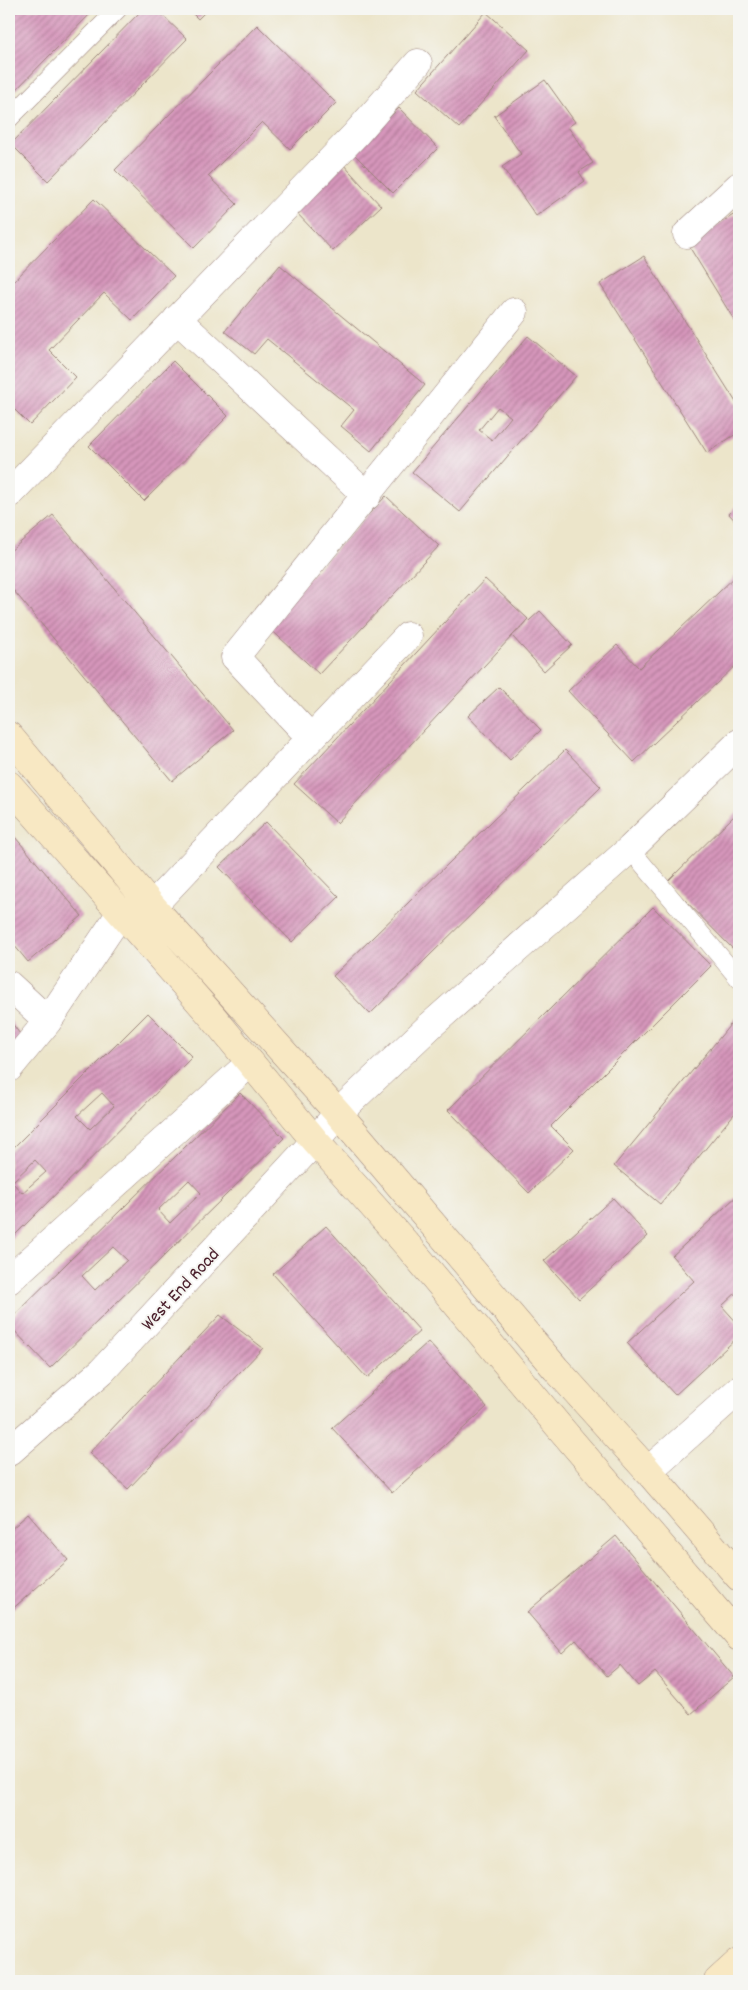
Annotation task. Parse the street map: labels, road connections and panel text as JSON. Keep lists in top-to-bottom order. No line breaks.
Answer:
{"streets":{"street":["West End Road"]}}
